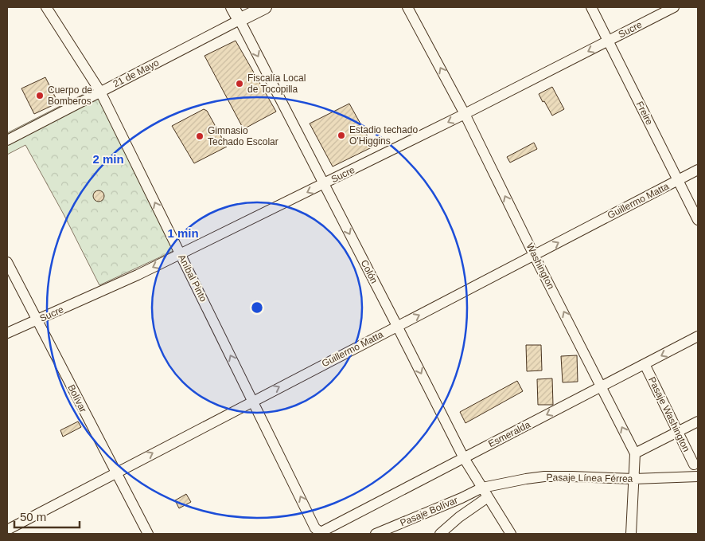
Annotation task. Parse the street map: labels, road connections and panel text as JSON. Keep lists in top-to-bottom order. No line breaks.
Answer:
{"streets":{"main road":["21 de Mayo","Colón"],"street":["Sucre","Freire","Guillermo Matta","Washington","Aníbal Pinto","Bolívar","Pasaje Washington","Esmeralda","Pasaje Línea Férrea","Pasaje Bolívar"]},"crossings":[["Sucre","Freire"],["Sucre","Washington"],["Sucre","Colón"],["Sucre","Aníbal Pinto"],["Sucre","Bolívar"],["21 de Mayo","Colón"],["21 de Mayo","Aníbal Pinto"],["Freire","Guillermo Matta"],["Guillermo Matta","Washington"],["Guillermo Matta","Colón"],["Guillermo Matta","Aníbal Pinto"],["Guillermo Matta","Bolívar"],["Washington","Esmeralda"],["Washington","Pasaje Línea Férrea"],["Colón","Esmeralda"],["Colón","Pasaje Línea Férrea"],["Colón","Pasaje Bolívar"],["Aníbal Pinto","Esmeralda"],["Pasaje Washington","Esmeralda"],["Pasaje Línea Férrea","Pasaje Bolívar"]],"one_way":["Sucre","Guillermo Matta","Washington","Colón","Aníbal Pinto","Esmeralda"],"places":["Fiscalía Local de Tocopilla","Cuerpo de Bomberos","Estadio techado O'Higgins","Gimnasio Techado Escolar"],"scale_bar":"50 m","rings":["2 min","1 min"]}
